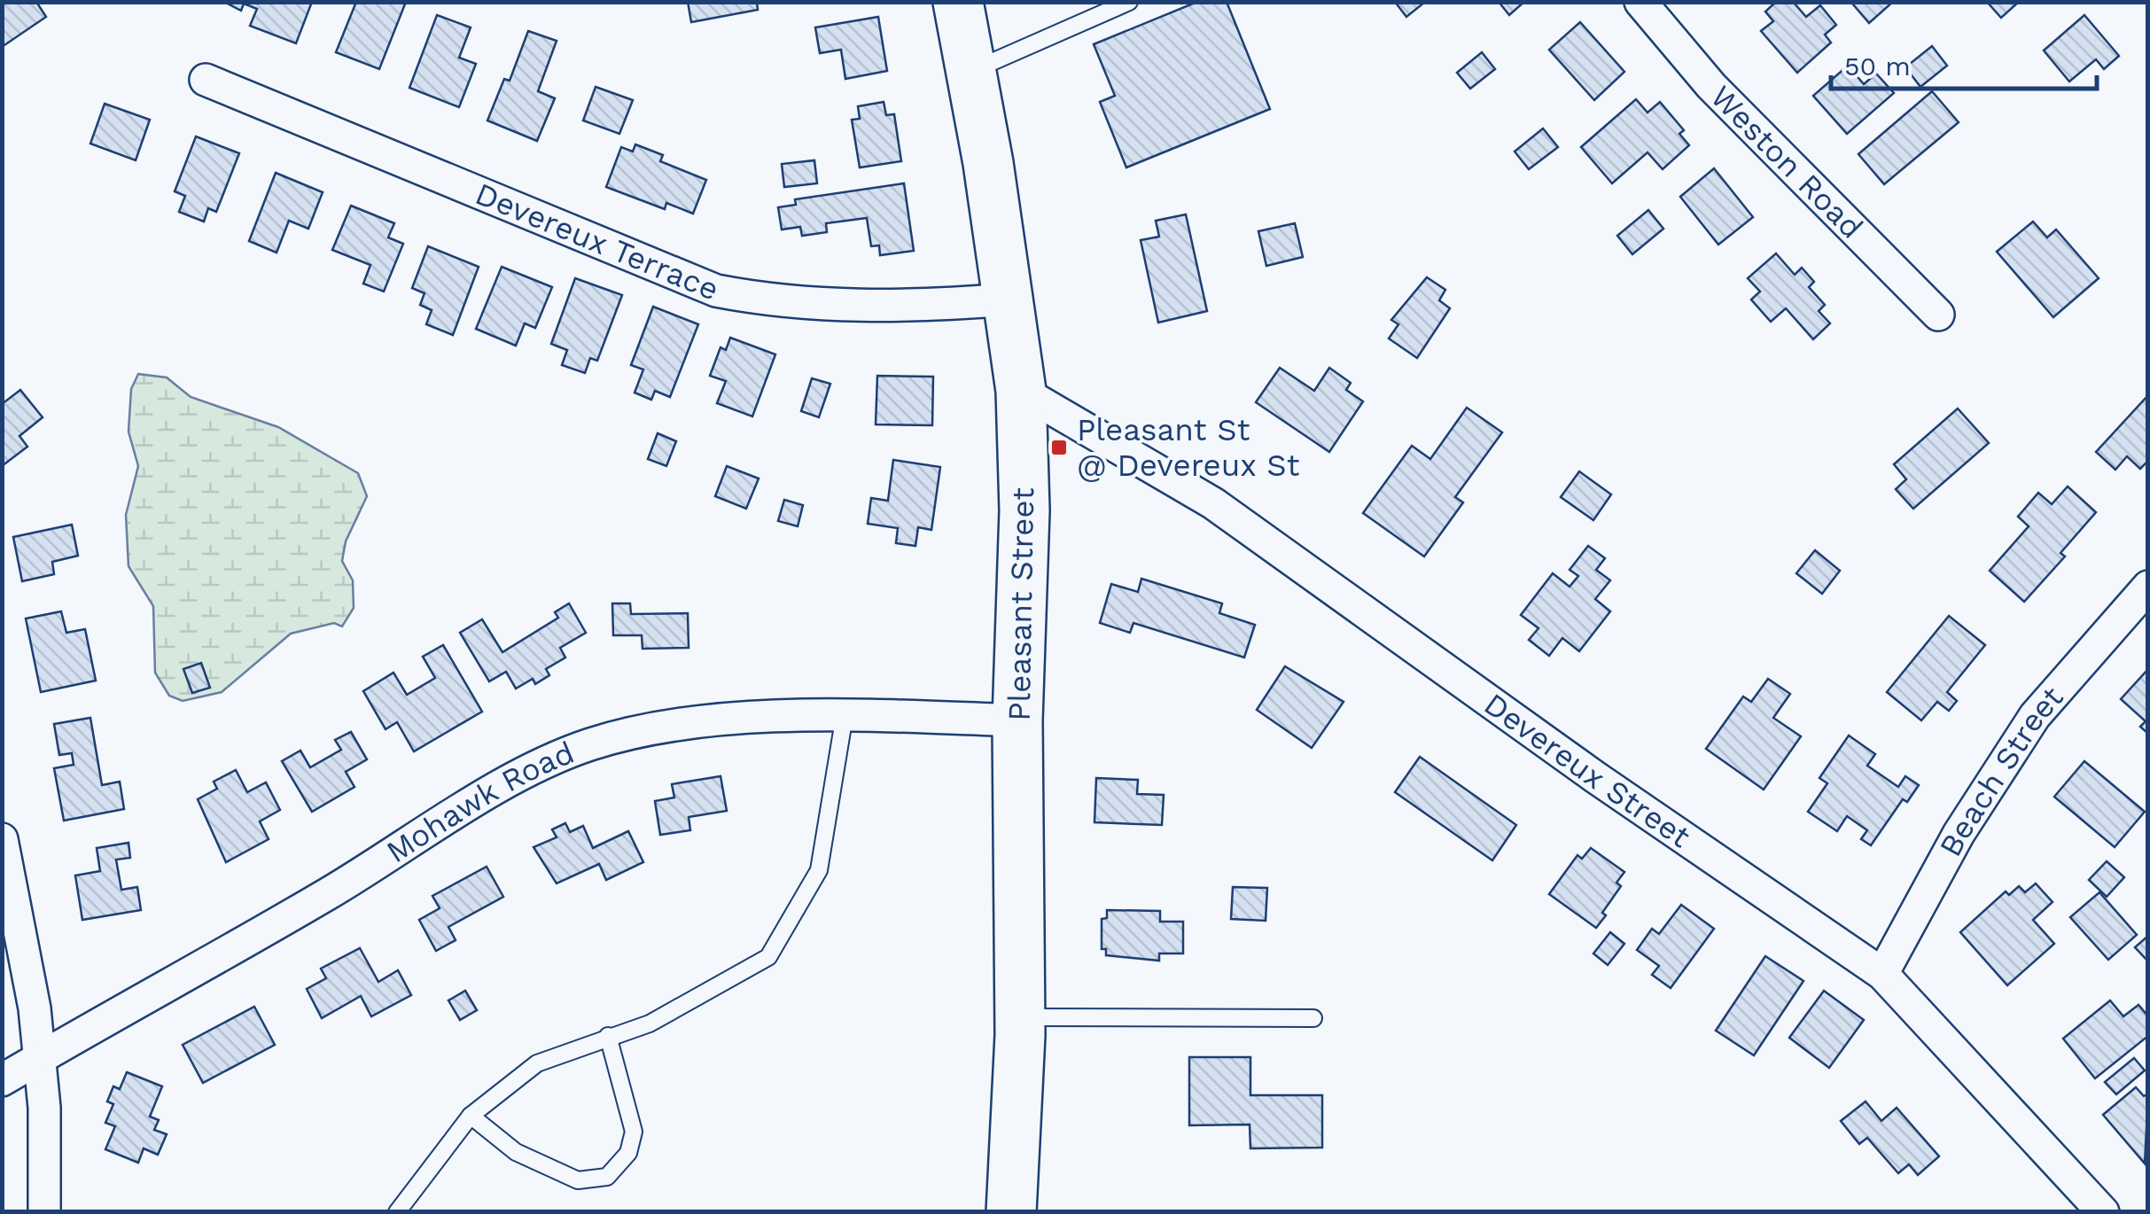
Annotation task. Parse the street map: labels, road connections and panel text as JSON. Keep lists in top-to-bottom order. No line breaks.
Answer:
{"streets":{"main road":["Pleasant Street"],"street":["Weston Road","Devereux Terrace","Devereux Street","Beach Street","Mohawk Road"]},"crossings":[["Devereux Terrace","Pleasant Street"],["Pleasant Street","Devereux Street"],["Pleasant Street","Mohawk Road"],["Devereux Street","Beach Street"]],"places":{"transit":["Pleasant St @ Devereux St"]},"scale_bar":"50 m"}
